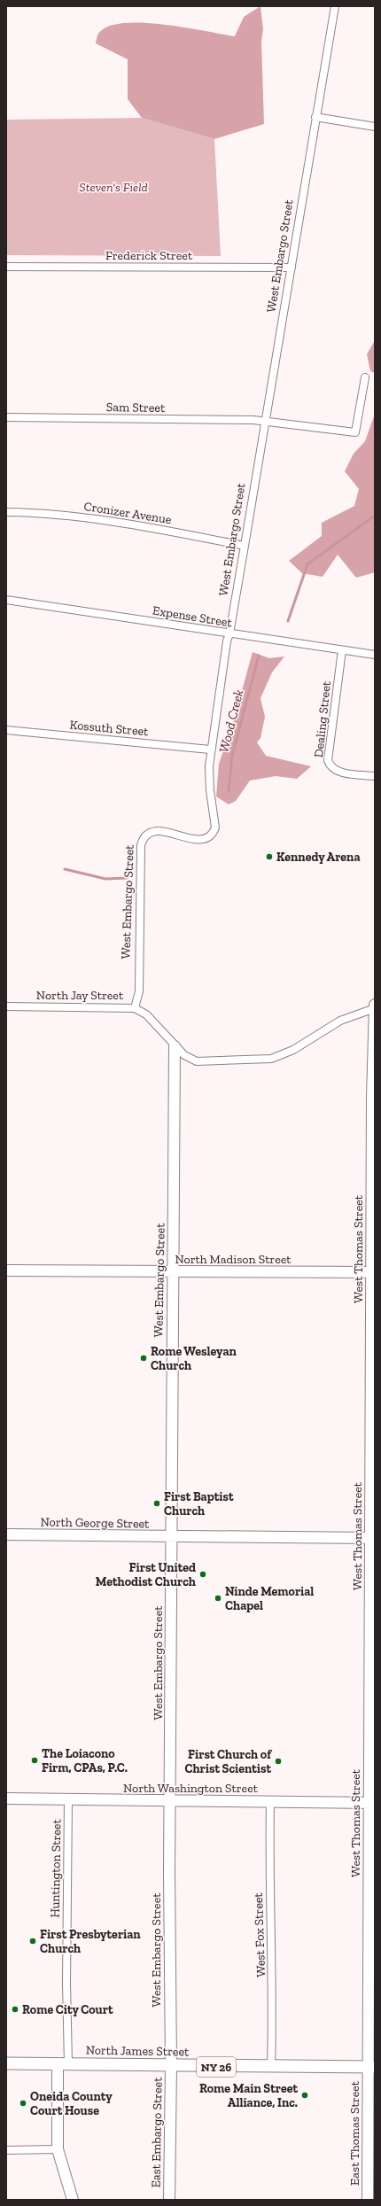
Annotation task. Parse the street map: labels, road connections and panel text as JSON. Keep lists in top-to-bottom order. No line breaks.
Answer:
{"streets":{"main road":["North James Street","NY 26"],"street":["Frederick Street","West Embargo Street","Sam Street","Cronizer Avenue","Expense Street","Dealing Street","Kossuth Street","North Jay Street","West Thomas Street","North Madison Street","North George Street","North Washington Street","Huntington Street","West Fox Street","East Embargo Street","East Thomas Street"]},"crossings":[["Frederick Street","West Embargo Street"],["West Embargo Street","Sam Street"],["West Embargo Street","Cronizer Avenue"],["West Embargo Street","Expense Street"],["West Embargo Street","Kossuth Street"],["West Embargo Street","North Jay Street"],["West Embargo Street","North Madison Street"],["West Embargo Street","North George Street"],["West Embargo Street","North Washington Street"],["West Embargo Street","North James Street"],["West Embargo Street","East Embargo Street"],["Expense Street","Dealing Street"],["North Jay Street","West Thomas Street"],["West Thomas Street","North Madison Street"],["West Thomas Street","North George Street"],["West Thomas Street","North Washington Street"],["West Thomas Street","North James Street"],["West Thomas Street","East Thomas Street"],["North Washington Street","Huntington Street"],["North Washington Street","West Fox Street"],["Huntington Street","North James Street"],["West Fox Street","North James Street"],["North James Street","East Embargo Street"],["North James Street","East Thomas Street"]],"water":["Wood Creek"],"parks":["Steven's Field"],"places":["Kennedy Arena","Rome Wesleyan Church","First Baptist Church","First United Methodist Church","Ninde Memorial Chapel","The Loiacono Firm, CPAs, P.C.","First Church of Christ Scientist","First Presbyterian Church","Rome City Court","Rome Main Street Alliance, Inc.","Oneida County Court House"]}
